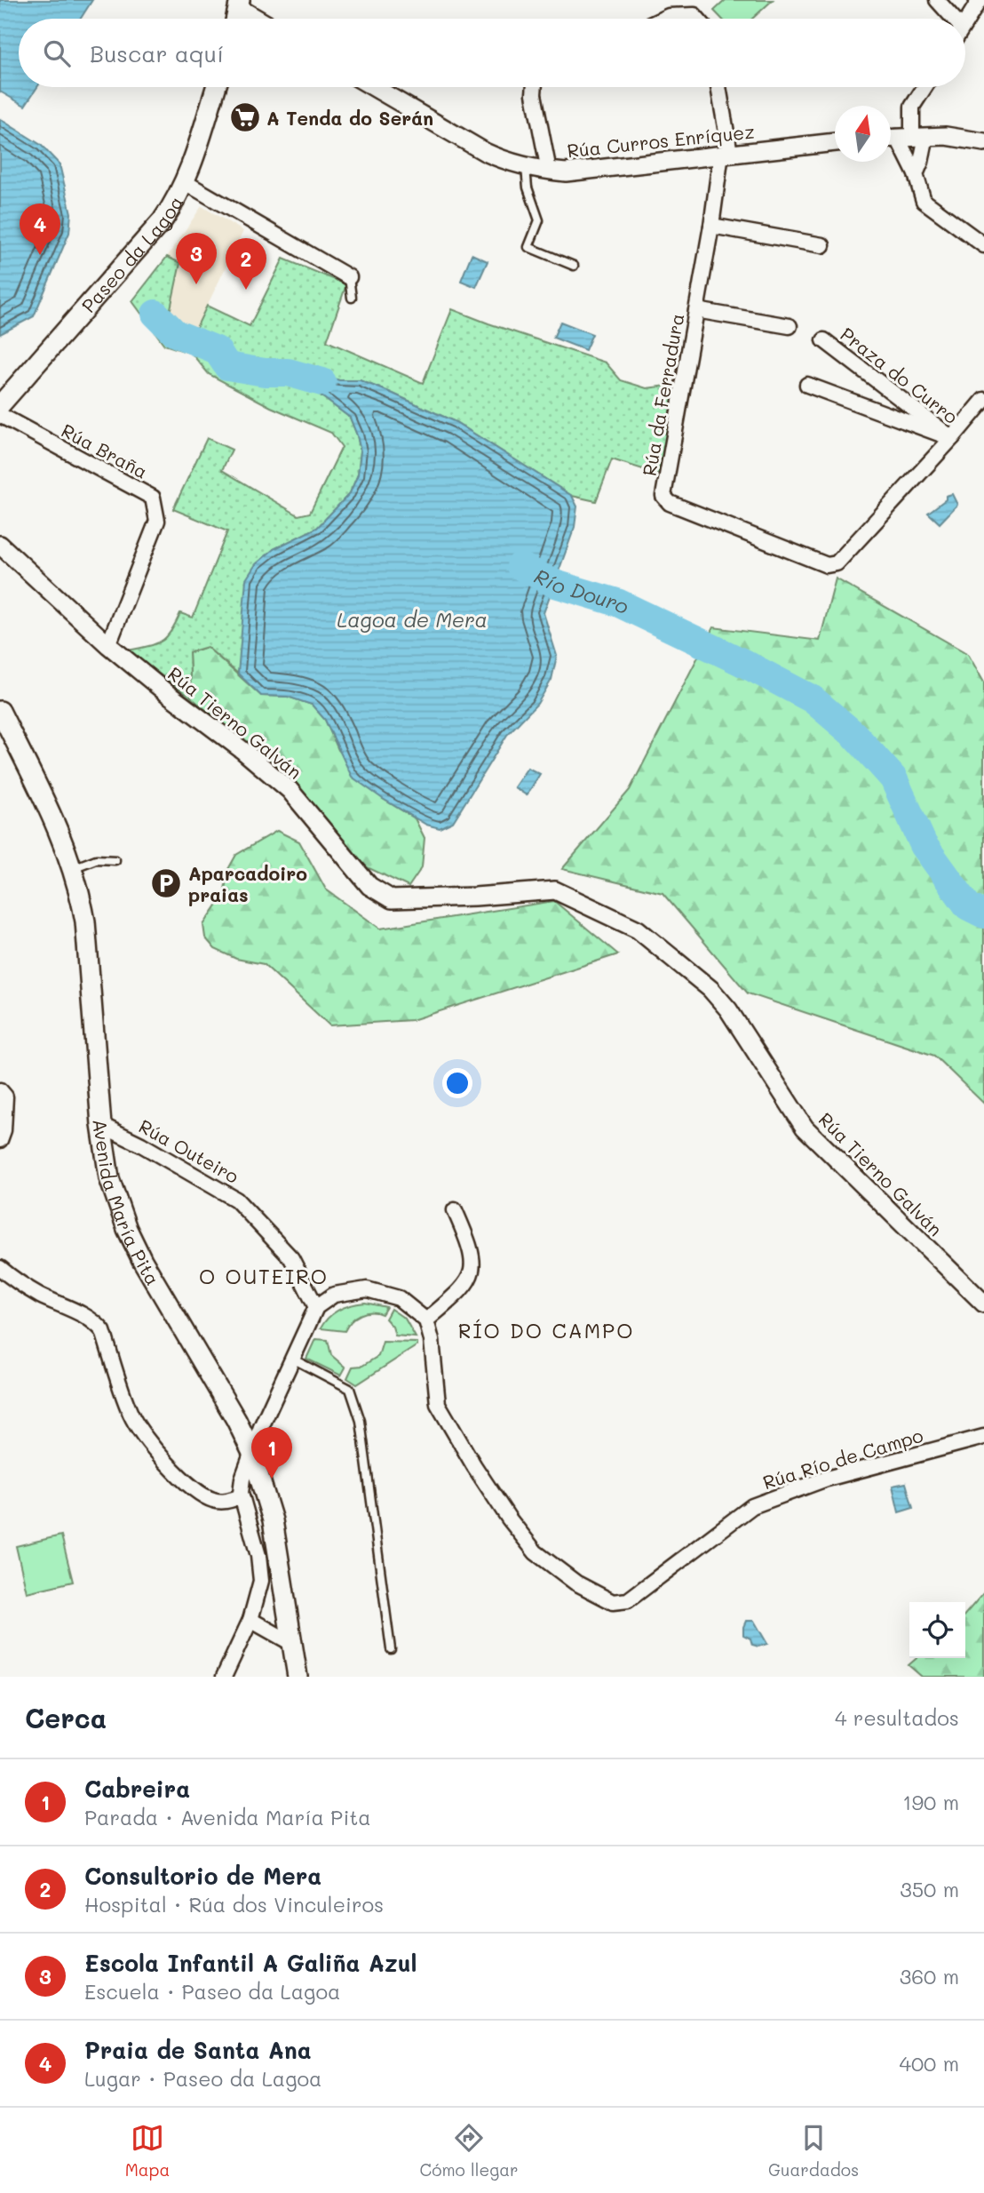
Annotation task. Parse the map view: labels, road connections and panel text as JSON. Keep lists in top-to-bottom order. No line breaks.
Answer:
{"streets":{"main road":["Paseo da Lagoa","Avenida María Pita"],"street":["Rúa Curros Enríquez","Praza do Curro","Rúa da Ferradura","Rúa Braña","Rúa Tierno Galván","Rúa Outeiro","Rúa Río de Campo"]},"crossings":[["Rúa Curros Enríquez","Rúa da Ferradura"],["Praza do Curro","Rúa da Ferradura"],["Rúa Braña","Rúa Tierno Galván"],["Rúa Outeiro","Avenida María Pita"]],"districts":["O OUTEIRO","RÍO DO CAMPO"],"water":["Río Douro","Lagoa de Mera"],"places":{"supermarket":["A Tenda do Serán"],"parking":["Aparcadoiro praias"]},"north":"top","page":{"search":"Buscar aquí","pins":["4","3","2","1"],"heading":["Cerca","4 resultados"],"list":[{"mark":"1","name":"Cabreira","note":"Parada · Avenida María Pita","value":"190 m"},{"mark":"2","name":"Consultorio de Mera","note":"Hospital · Rúa dos Vinculeiros","value":"350 m"},{"mark":"3","name":"Escola Infantil A Galiña Azul","note":"Escuela · Paseo da Lagoa","value":"360 m"},{"mark":"4","name":"Praia de Santa Ana","note":"Lugar · Paseo da Lagoa","value":"400 m"}],"nav":["Mapa","Cómo llegar","Guardados"]}}
